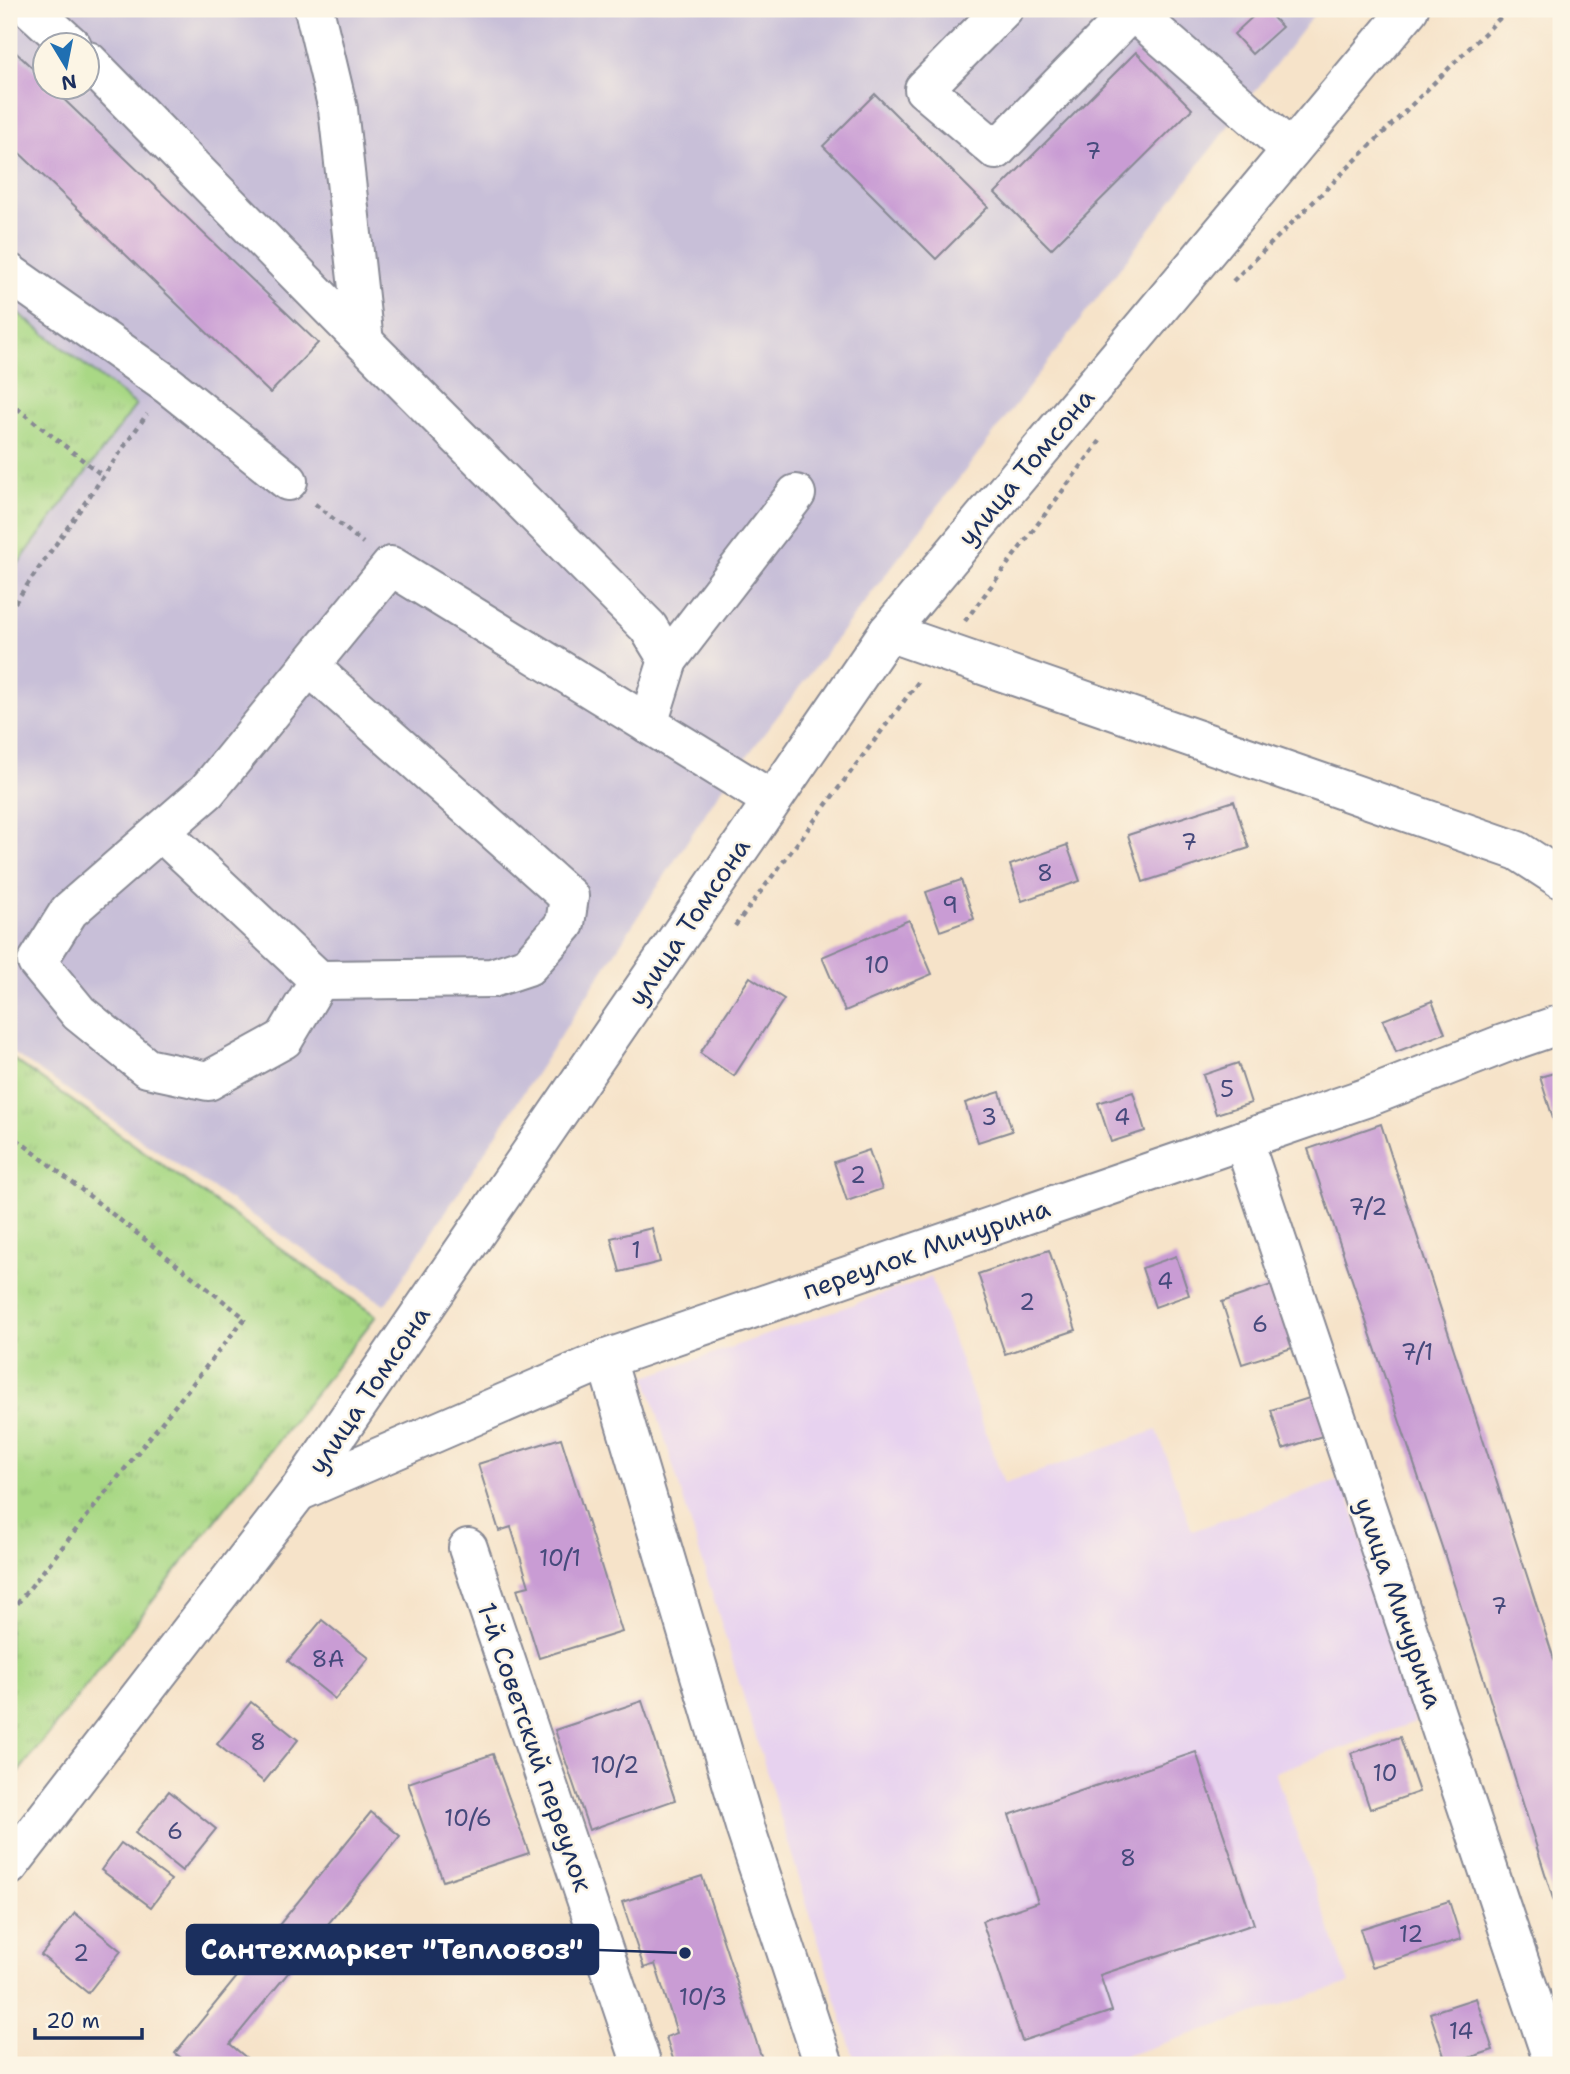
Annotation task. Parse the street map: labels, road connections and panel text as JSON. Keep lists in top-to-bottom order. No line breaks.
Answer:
{"streets":{"street":["улица Томсона","переулок Мичурина","улица Мичурина","1-й Советский переулок"]},"crossings":[["улица Томсона","переулок Мичурина"],["переулок Мичурина","улица Мичурина"]],"places":["Сантехмаркет \"Тепловоз\""],"house_numbers":["7","7","8","9","10","5","3","4","2","7/2","1","4","2","6","7/1","10/1","7","8А","8","10/2","10","10/6","6","8","12","2","10/3","14"],"scale_bar":"20 m","north":"bottom"}
